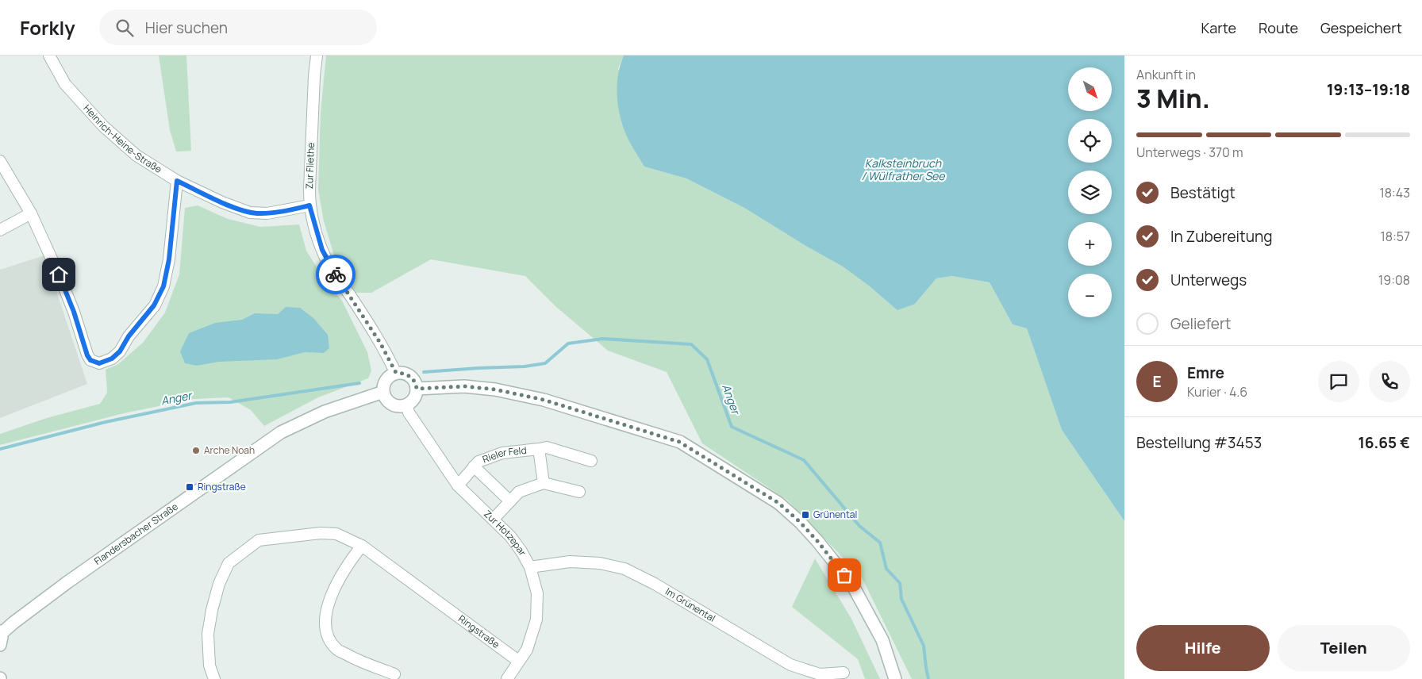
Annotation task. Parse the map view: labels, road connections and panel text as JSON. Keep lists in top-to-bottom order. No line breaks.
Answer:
{"streets":{"street":["Heinrich-Heine-Straße","Zur Fliethe","Rieler Feld","Flandersbacher Straße","Zur Hotzepar","Im Grünental","Ringstraße"]},"crossings":[["Heinrich-Heine-Straße","Zur Fliethe"],["Zur Fliethe","Flandersbacher Straße"],["Zur Fliethe","Zur Hotzepar"],["Rieler Feld","Zur Hotzepar"],["Flandersbacher Straße","Zur Hotzepar"],["Zur Hotzepar","Im Grünental"],["Zur Hotzepar","Ringstraße"]],"water":["Kalksteinbruch / Wülfrather See","Anger"],"places":{"other":["Arche Noah"],"transit":["Ringstraße","Grünental"]},"north":"bottom right","page":{"header":"Forkly","search":"Hier suchen","nav":["Karte","Route","Gespeichert"],"heading":["3 Min.","Ankunft in","19:13–19:18"],"panel":["Emre","Kurier · 4.6","Bestellung #3453","16.65 €"],"map_buttons":["+","−"],"bar":"Unterwegs · 370 m","list":[["Bestätigt","18:43"],["In Zubereitung","18:57"],["Unterwegs","19:08"],"Geliefert"],"round":"E","buttons":["Hilfe","Teilen"]}}
